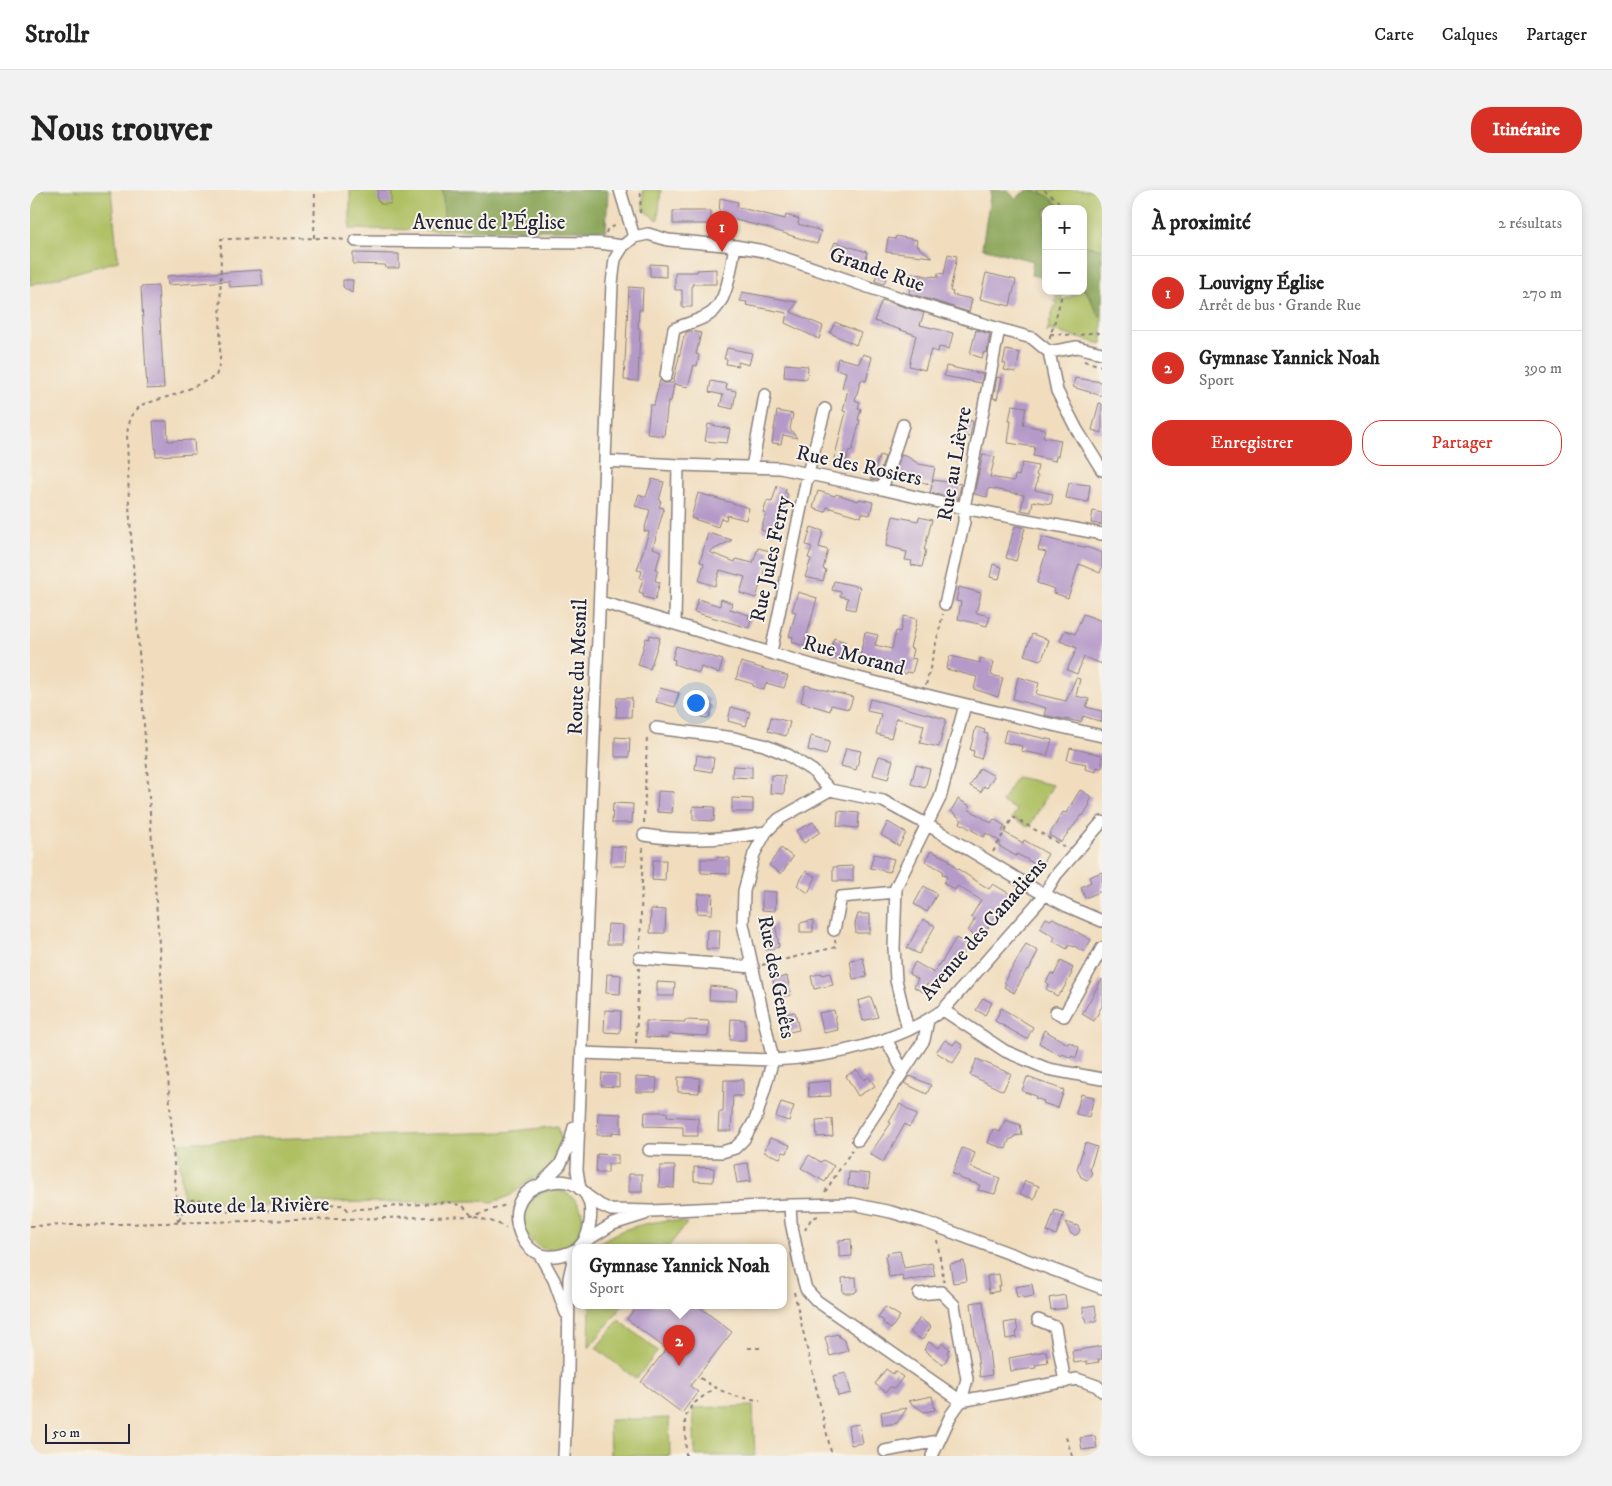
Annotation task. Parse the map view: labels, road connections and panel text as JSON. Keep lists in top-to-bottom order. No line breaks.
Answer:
{"streets":{"street":["Avenue de l'Église","Grande Rue","Rue au Lièvre","Rue des Rosiers","Rue Jules Ferry","Rue Morand","Route du Mesnil","Avenue des Canadiens","Rue des Genêts"],"path":["Route de la Rivière"]},"crossings":[["Avenue de l'Église","Route du Mesnil"],["Grande Rue","Rue au Lièvre"],["Grande Rue","Route du Mesnil"],["Rue au Lièvre","Rue des Rosiers"],["Rue des Rosiers","Rue Jules Ferry"],["Rue des Rosiers","Route du Mesnil"],["Rue Jules Ferry","Rue Morand"],["Rue Morand","Route du Mesnil"],["Route du Mesnil","Avenue des Canadiens"],["Avenue des Canadiens","Rue des Genêts"]],"scale_bar":"50 m","page":{"header":"Strollr","nav":["Carte","Calques","Partager"],"buttons":["Itinéraire",["Enregistrer","Partager"]],"title":"Nous trouver","heading":["À proximité","2 résultats"],"map_buttons":["+","−"],"pins":["1","2"],"list":[{"mark":"1","name":"Louvigny Église","note":"Arrêt de bus · Grande Rue","value":"270 m"},{"mark":"2","name":"Gymnase Yannick Noah","note":"Sport","value":"390 m"}],"popup":["Gymnase Yannick Noah","Sport"],"scale":"50 m"}}
